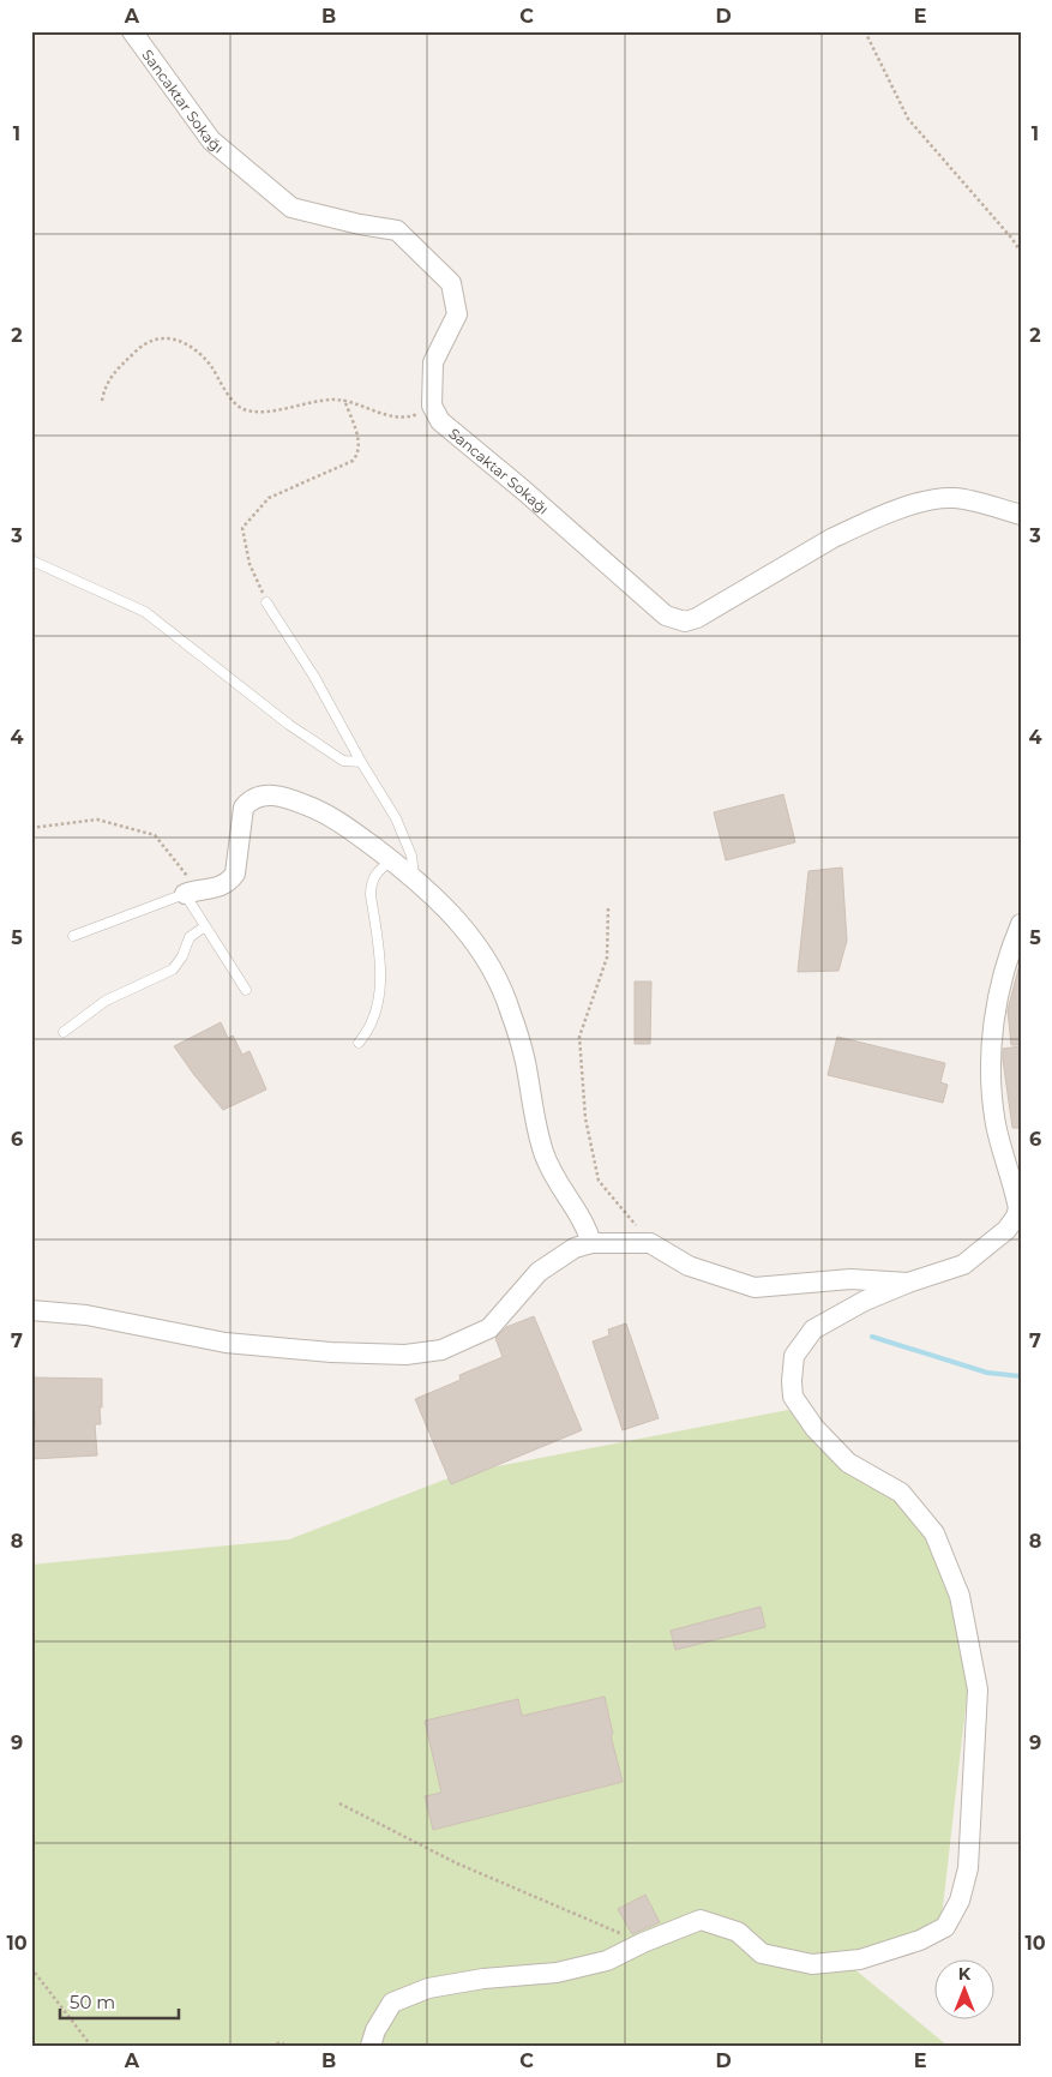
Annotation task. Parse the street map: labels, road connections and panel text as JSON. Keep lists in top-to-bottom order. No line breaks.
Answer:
{"streets":{"street":["Sancaktar Sokağı"]},"scale_bar":"50 m","north":"top","grid":{"columns":["A","B","C","D","E"],"rows":["1","2","3","4","5","6","7","8","9","10"]}}
